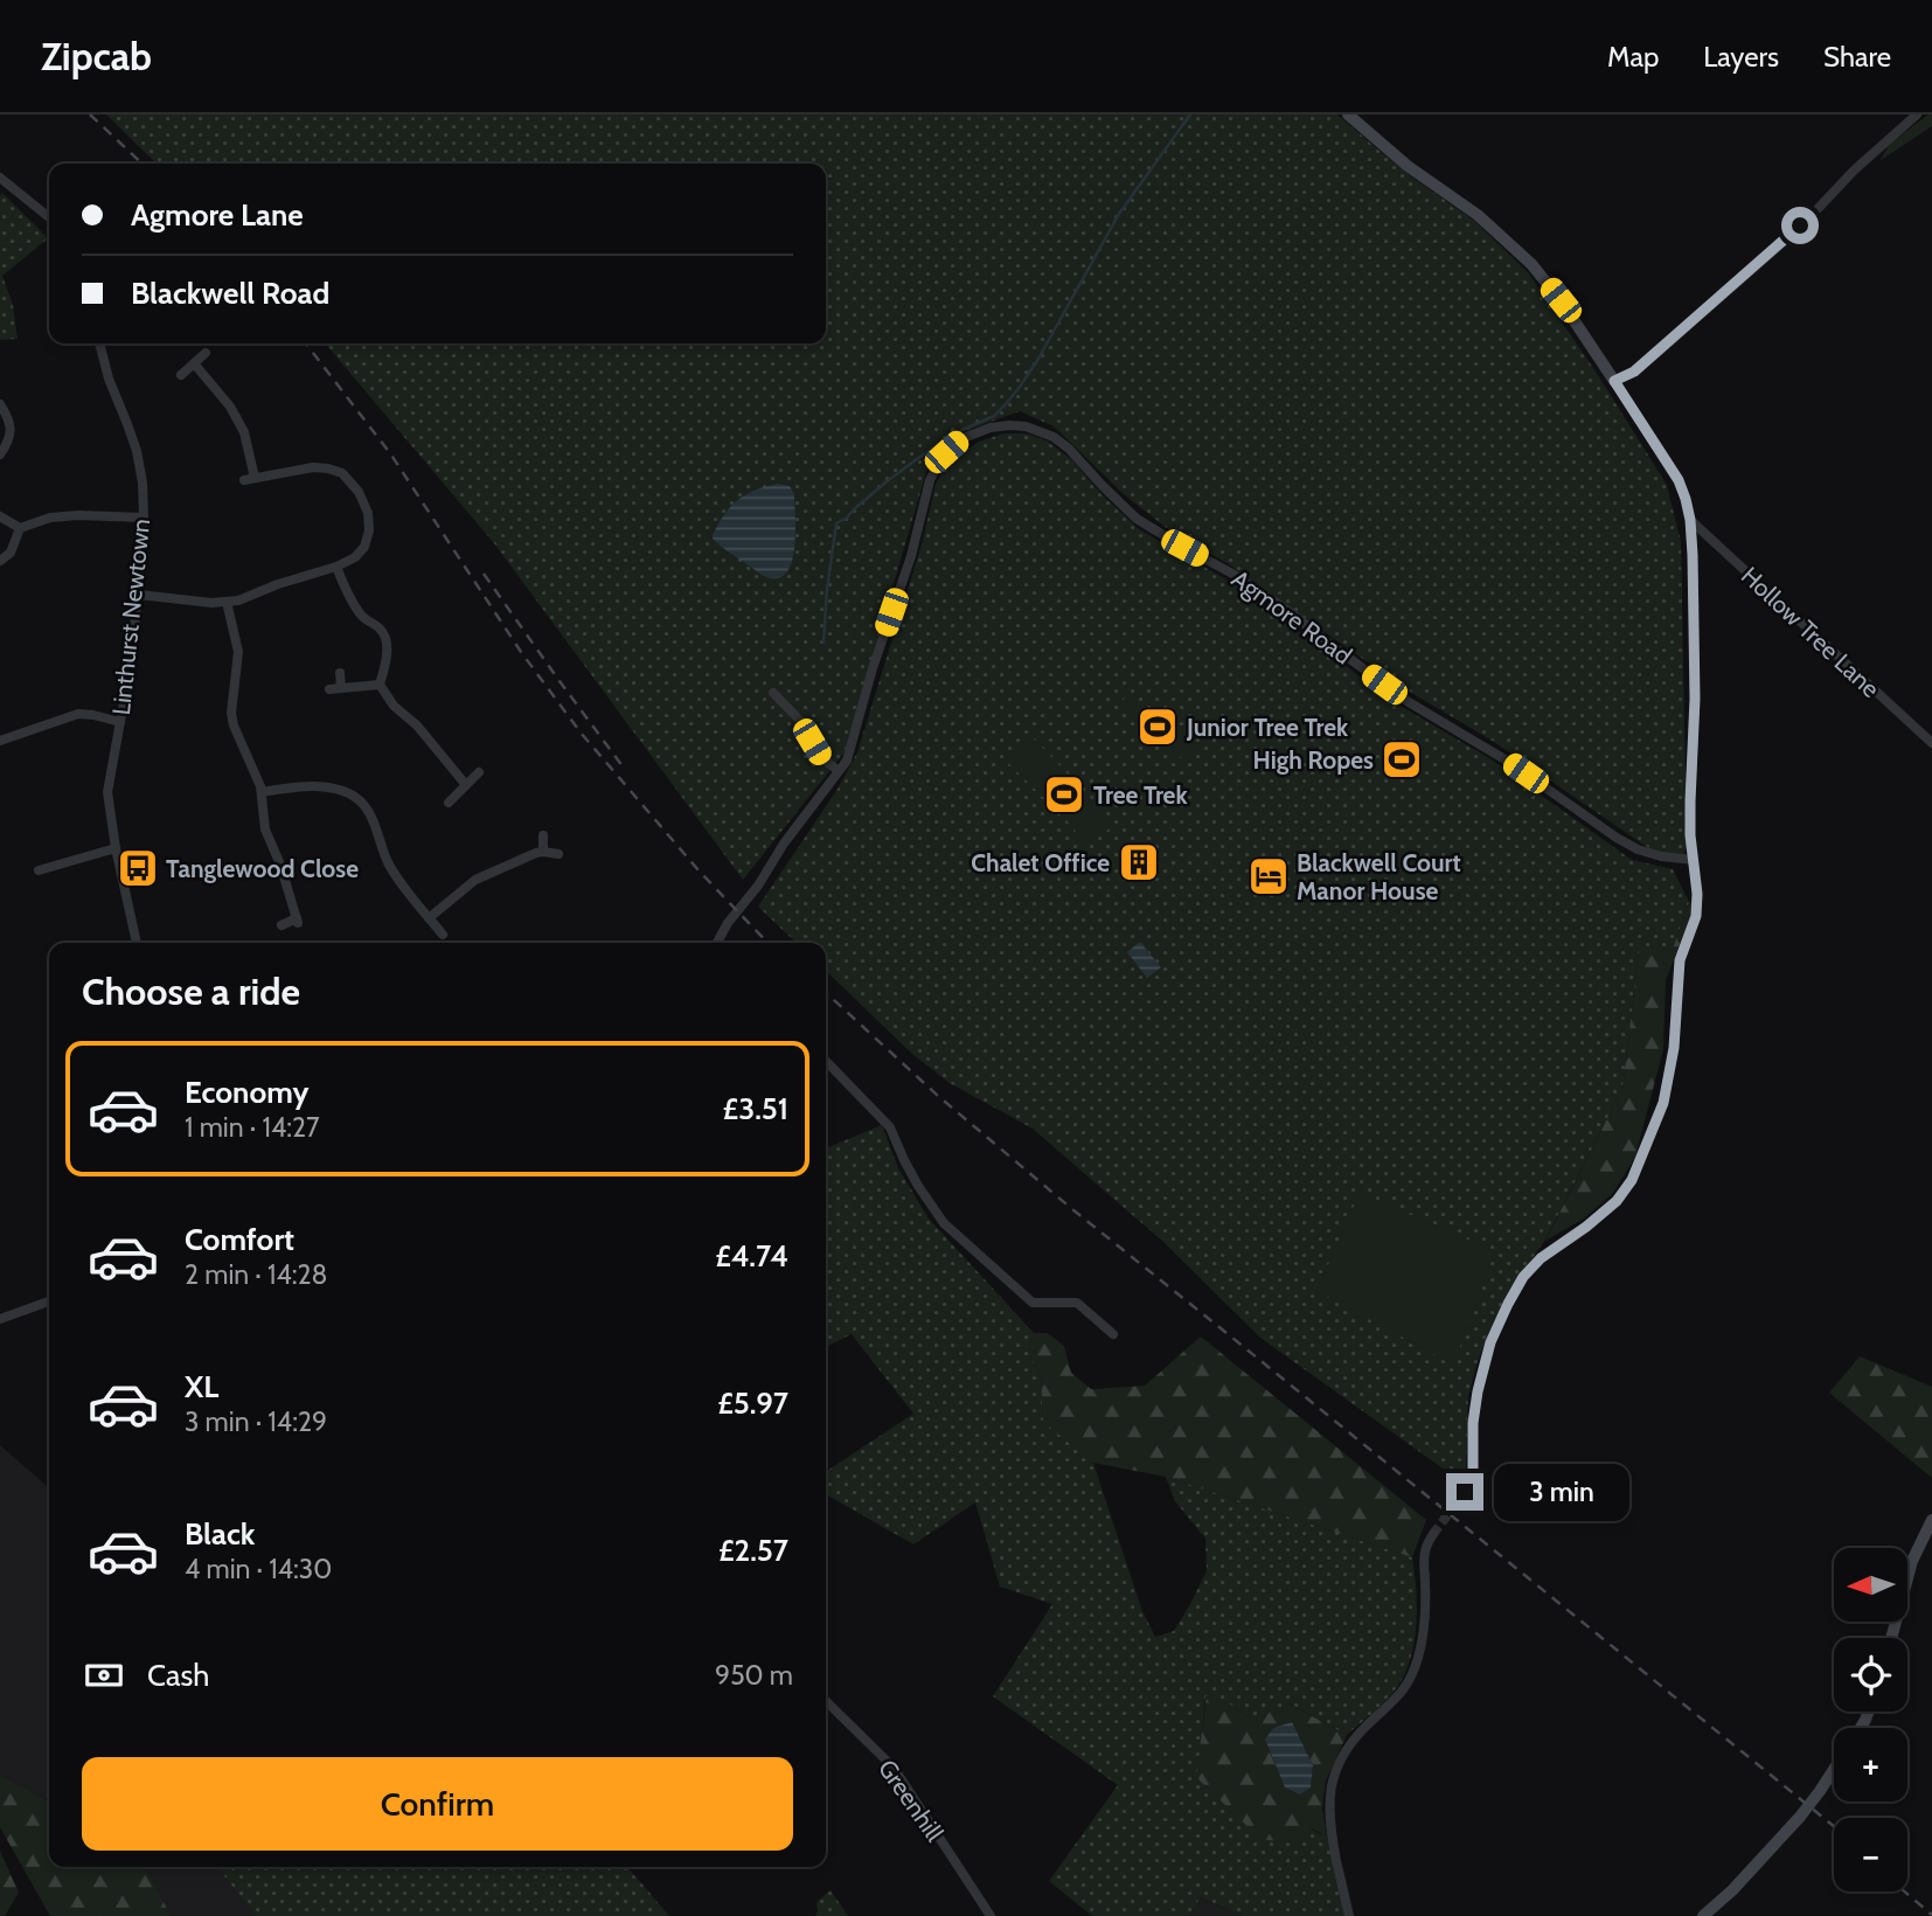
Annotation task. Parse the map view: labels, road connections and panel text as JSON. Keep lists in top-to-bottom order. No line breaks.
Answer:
{"streets":{"street":["Linthurst Newtown","Agmore Road","Hollow Tree Lane","Greenhill"]},"places":{"sports":["Junior Tree Trek","High Ropes","Tree Trek"],"building":["Chalet Office"],"bus stop":["Tanglewood Close"],"hotel":["Blackwell Court Manor House"]},"north":"left","page":{"header":"Zipcab","nav":["Map","Layers","Share"],"banner":["Agmore Lane","Blackwell Road"],"heading":"Choose a ride","list":[{"name":"Economy","note":"1 min · 14:27","value":"£3.51"},{"name":"Comfort","note":"2 min · 14:28","value":"£4.74"},{"name":"XL","note":"3 min · 14:29","value":"£5.97"},{"name":"Black","note":"4 min · 14:30","value":"£2.57"}],"bubble":"3 min","map_buttons":["+","−"],"pay":["Cash","950 m"],"buttons":"Confirm"}}
